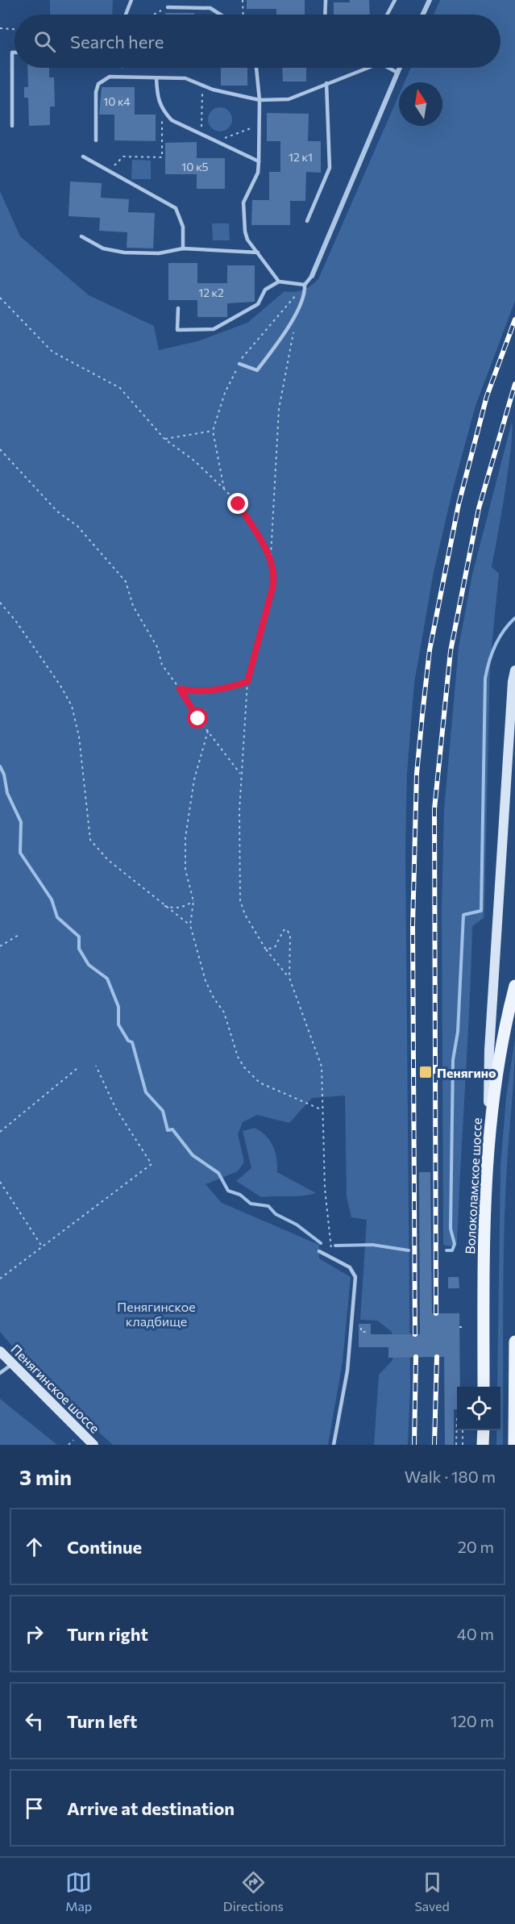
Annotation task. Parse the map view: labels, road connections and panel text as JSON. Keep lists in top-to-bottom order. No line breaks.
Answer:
{"streets":{"main road":["Волоколамское шоссе","Пенягинское шоссе"]},"parks":["Пенягинское кладбище"],"places":{"transit":["Пенягино"]},"house_numbers":["10 к4","12 к1","10 к5","12 к2"],"north":"top","page":{"search":"Search here","heading":["3 min","Walk · 180 m"],"list":[["Continue","20 m"],["Turn right","40 m"],["Turn left","120 m"],"Arrive at destination"],"nav":["Map","Directions","Saved"]}}
